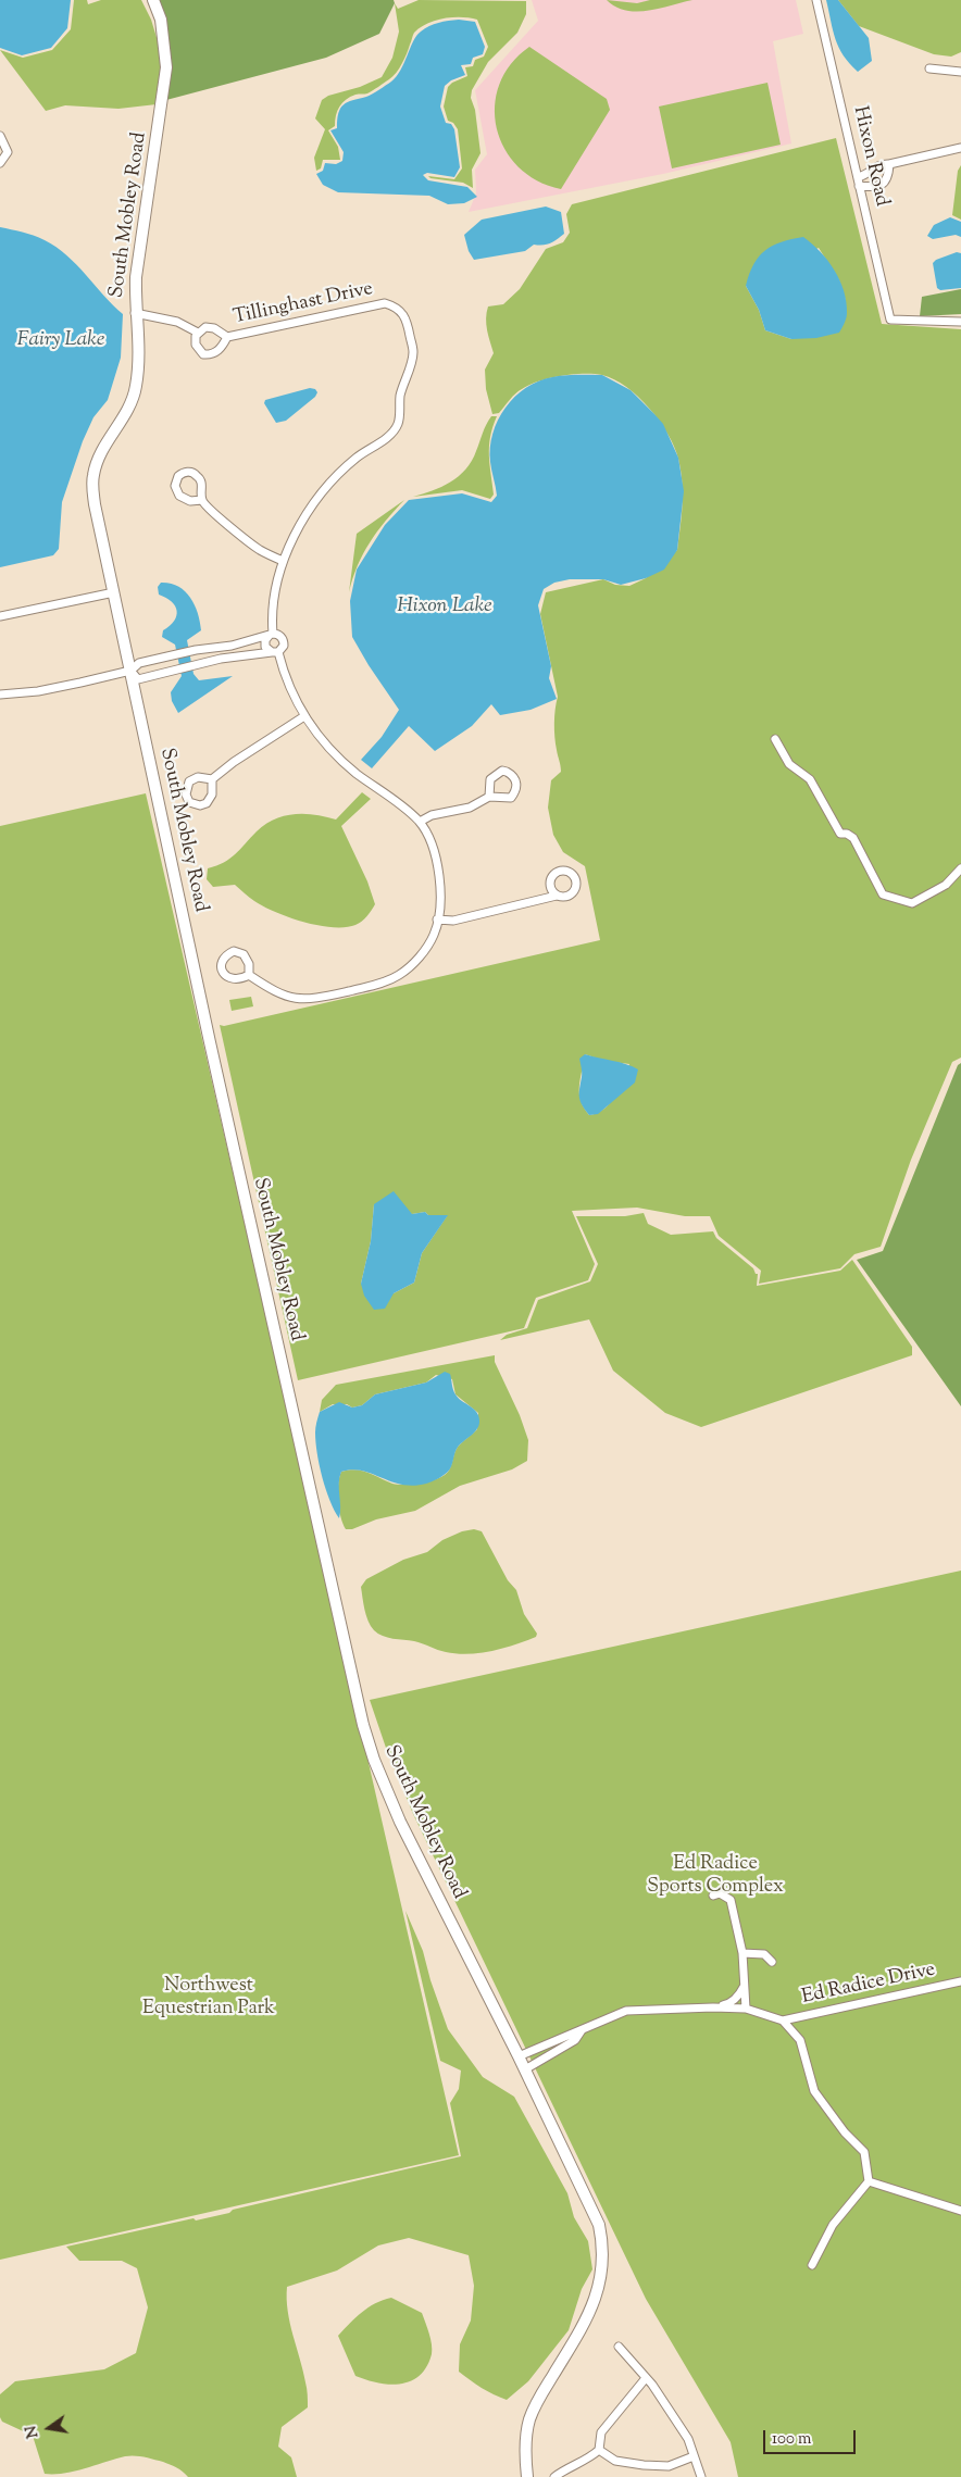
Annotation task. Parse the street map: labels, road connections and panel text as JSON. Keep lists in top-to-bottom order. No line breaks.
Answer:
{"streets":{"street":["Hixon Road","South Mobley Road","Tillinghast Drive","Ed Radice Drive"]},"crossings":[["South Mobley Road","Ed Radice Drive"]],"water":["Fairy Lake","Hixon Lake"],"parks":["Ed Radice Sports Complex","Northwest Equestrian Park"],"scale_bar":"100 m","north":"left"}
